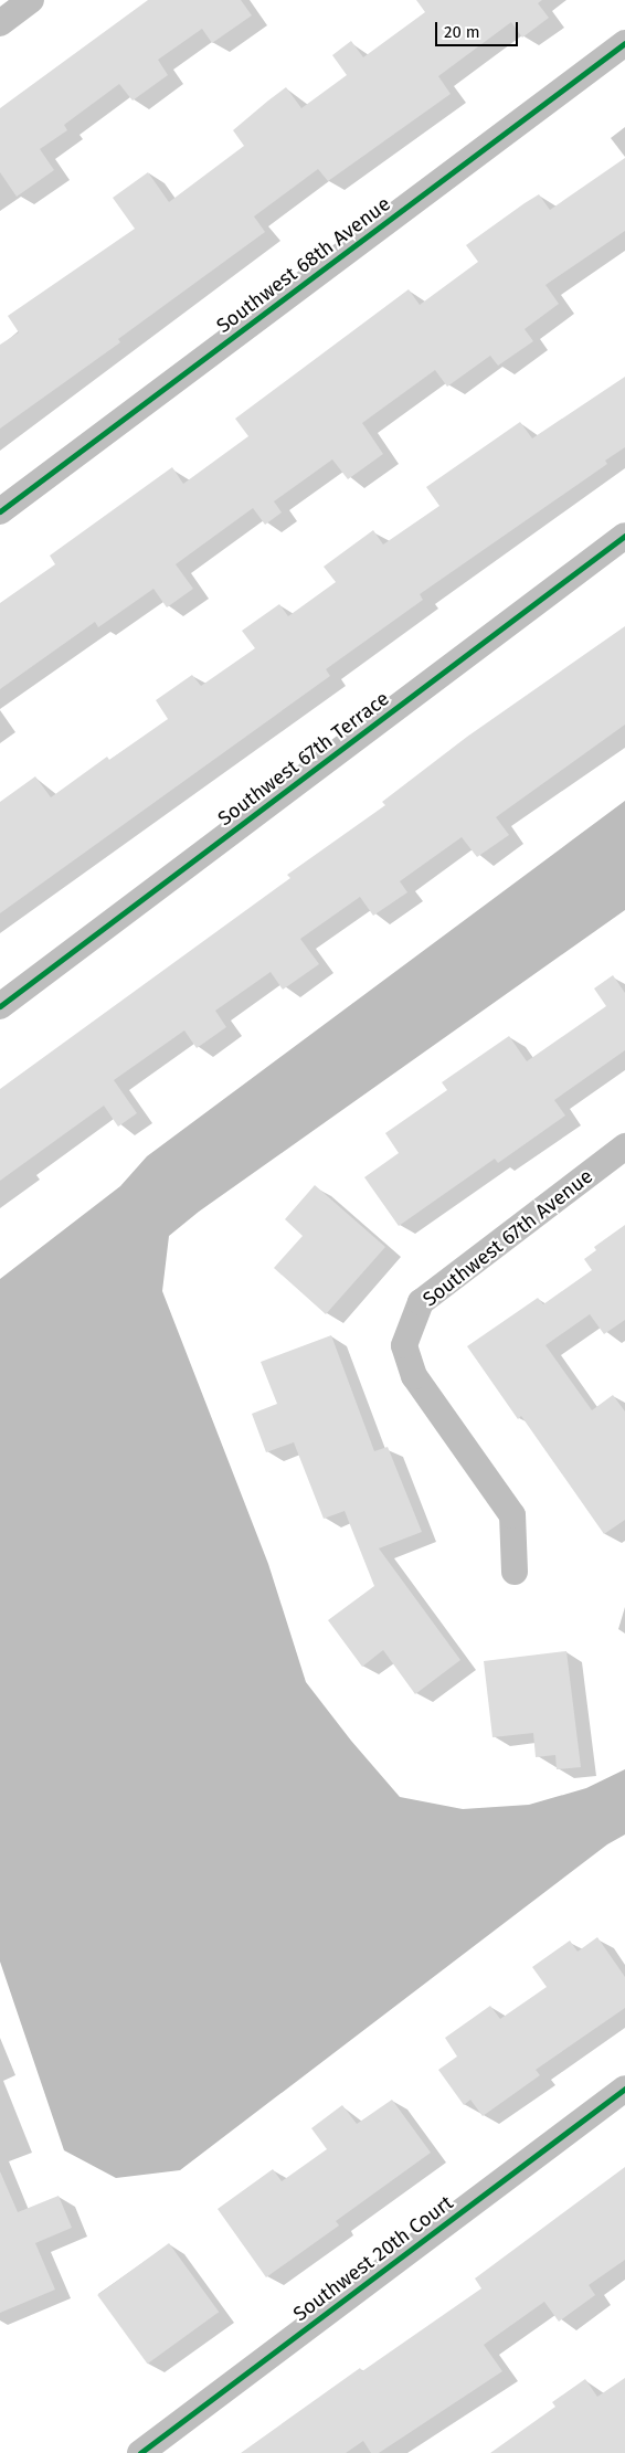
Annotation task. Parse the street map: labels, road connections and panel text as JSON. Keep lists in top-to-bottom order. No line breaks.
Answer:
{"streets":{"street":["Southwest 68th Avenue","Southwest 67th Terrace","Southwest 67th Avenue","Southwest 20th Court"]},"scale_bar":"20 m"}
